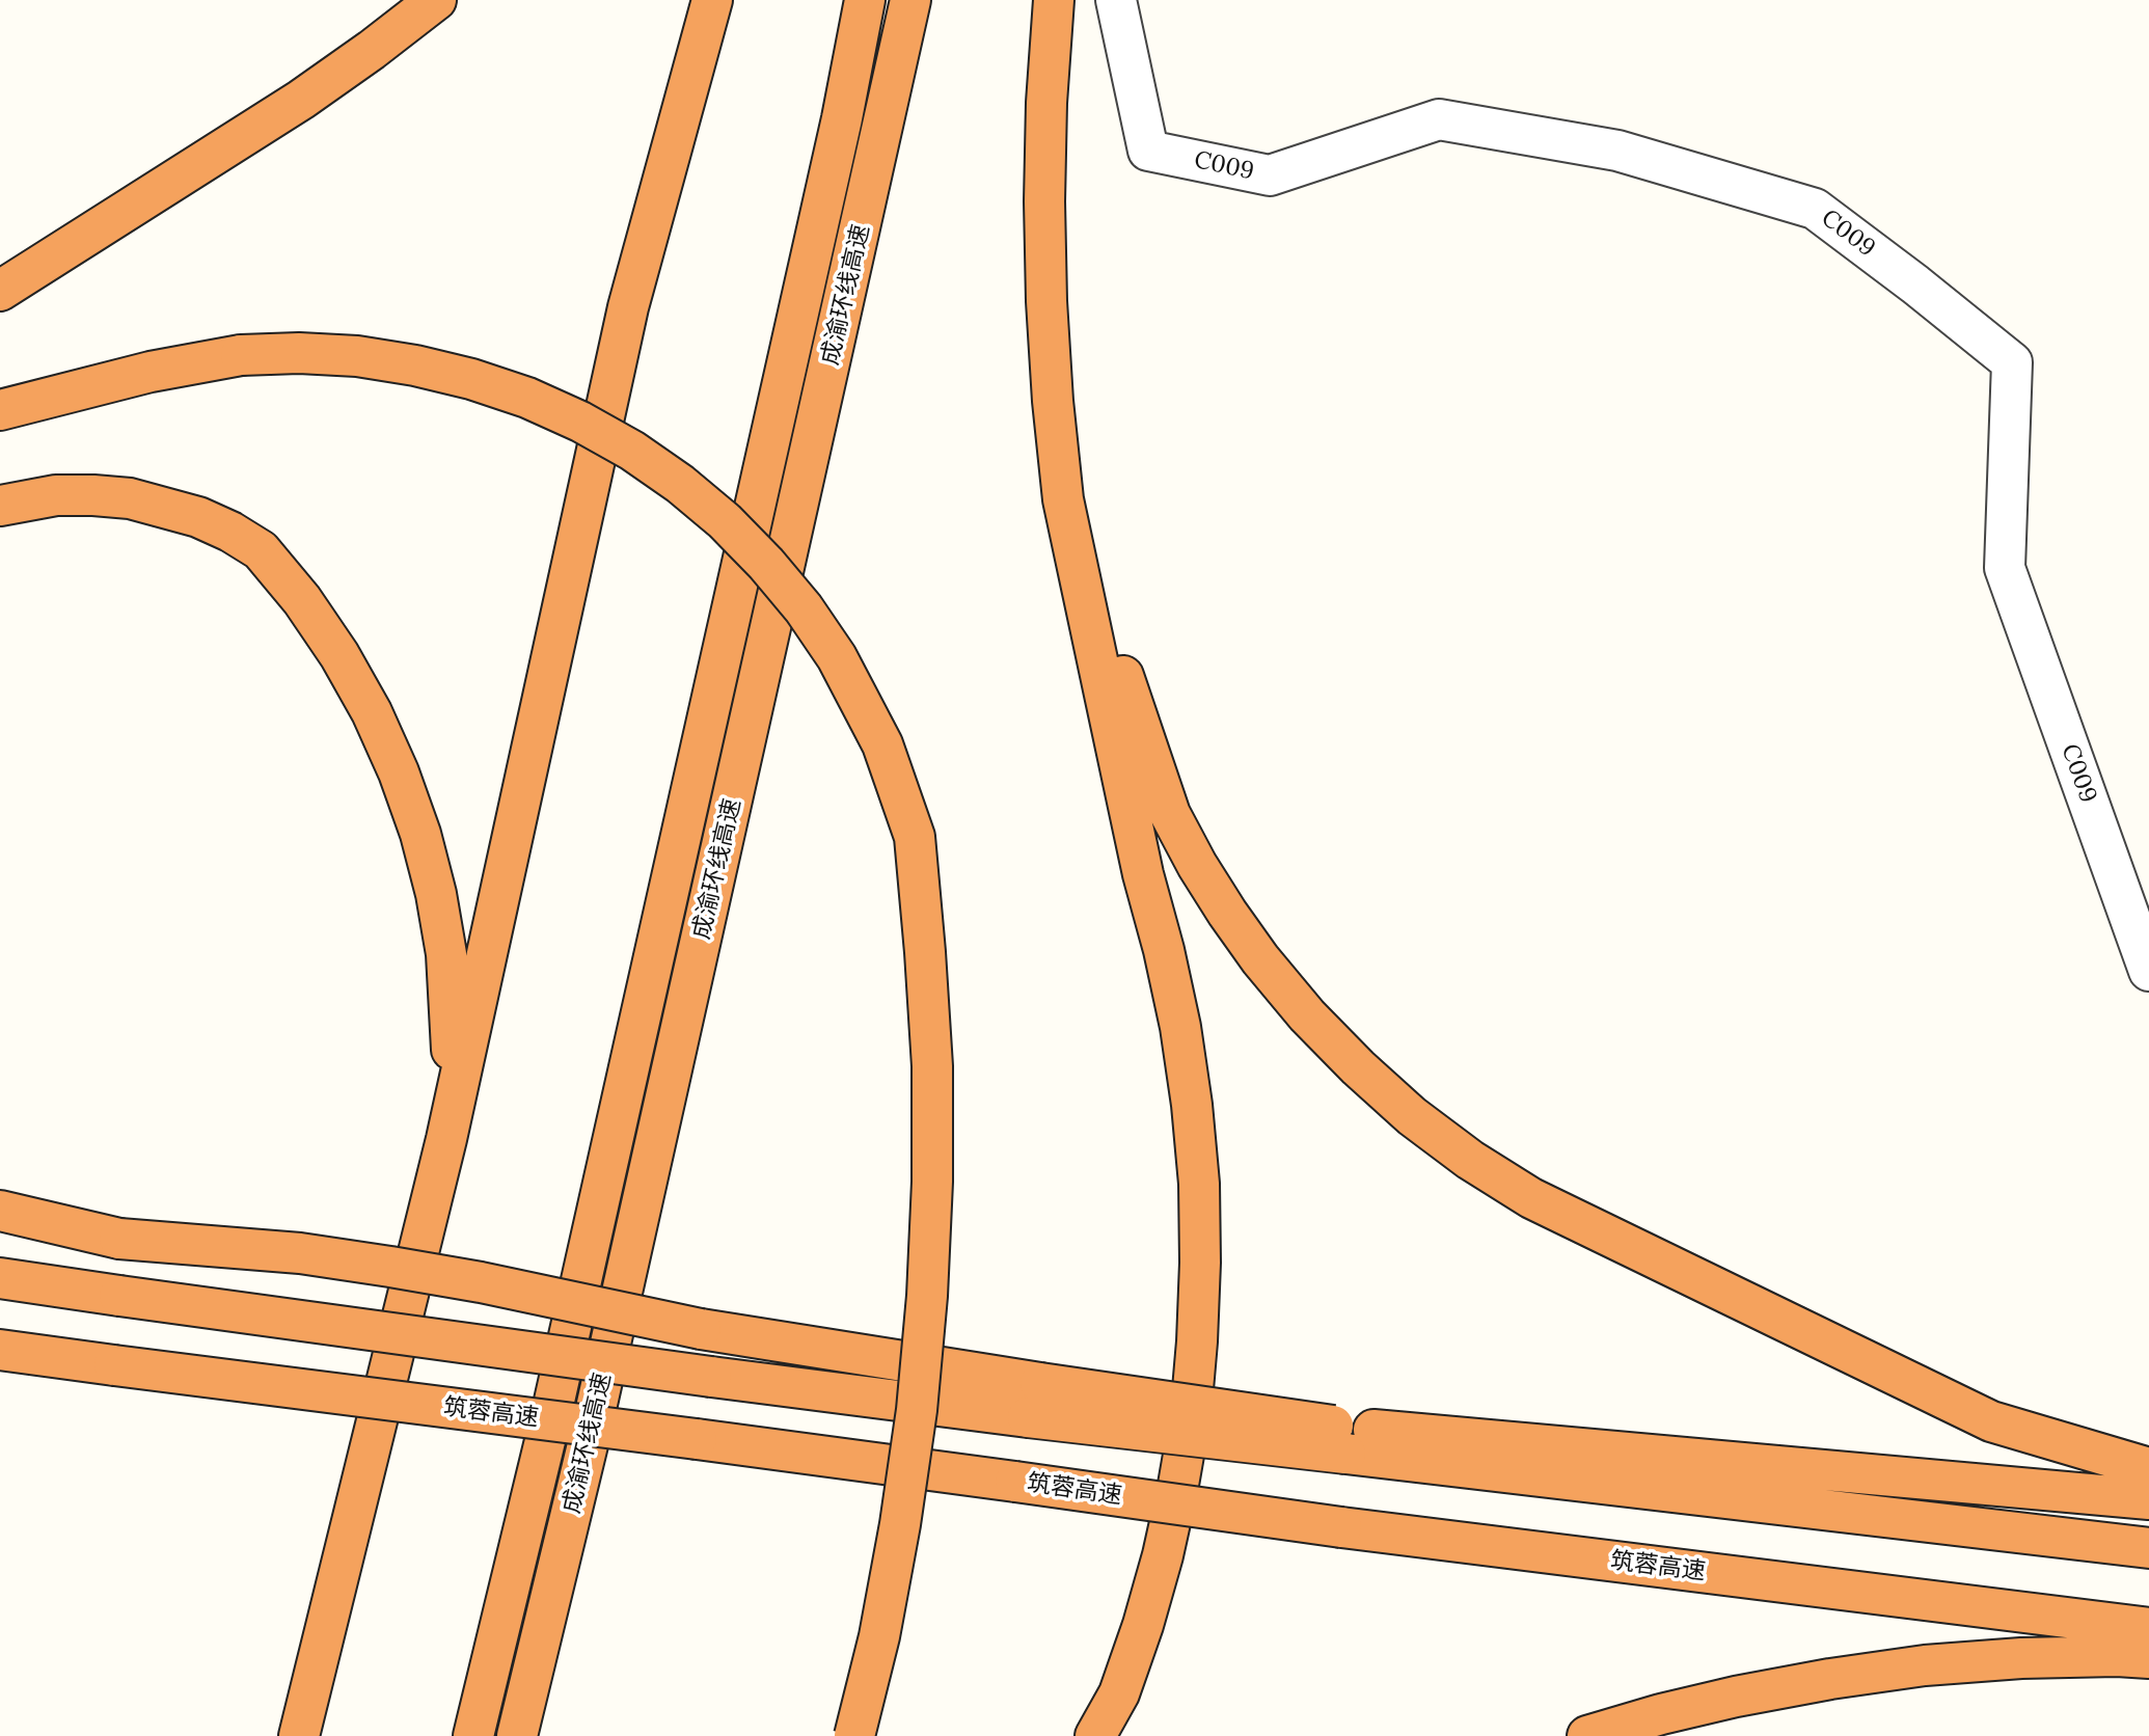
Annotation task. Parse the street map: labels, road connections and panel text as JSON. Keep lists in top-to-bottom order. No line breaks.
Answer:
{"streets":{"highway":["成渝环线高速","筑蓉高速"],"street":["C009"]}}
